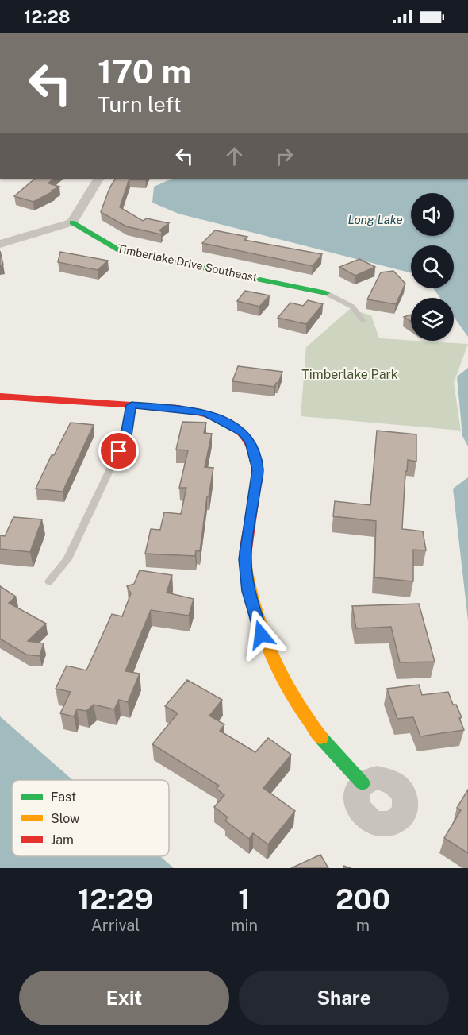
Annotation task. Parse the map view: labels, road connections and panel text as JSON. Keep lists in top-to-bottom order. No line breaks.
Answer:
{"streets":{"street":["Timberlake Drive Southeast"]},"water":["Long Lake"],"parks":["Timberlake Park"],"legend":["Fast","Slow","Jam"],"page":{"status":"12:28","turn":["170 m","Turn left"],"eta":["12:29","Arrival","1","min","200","m"],"buttons":["Exit","Share"]}}
